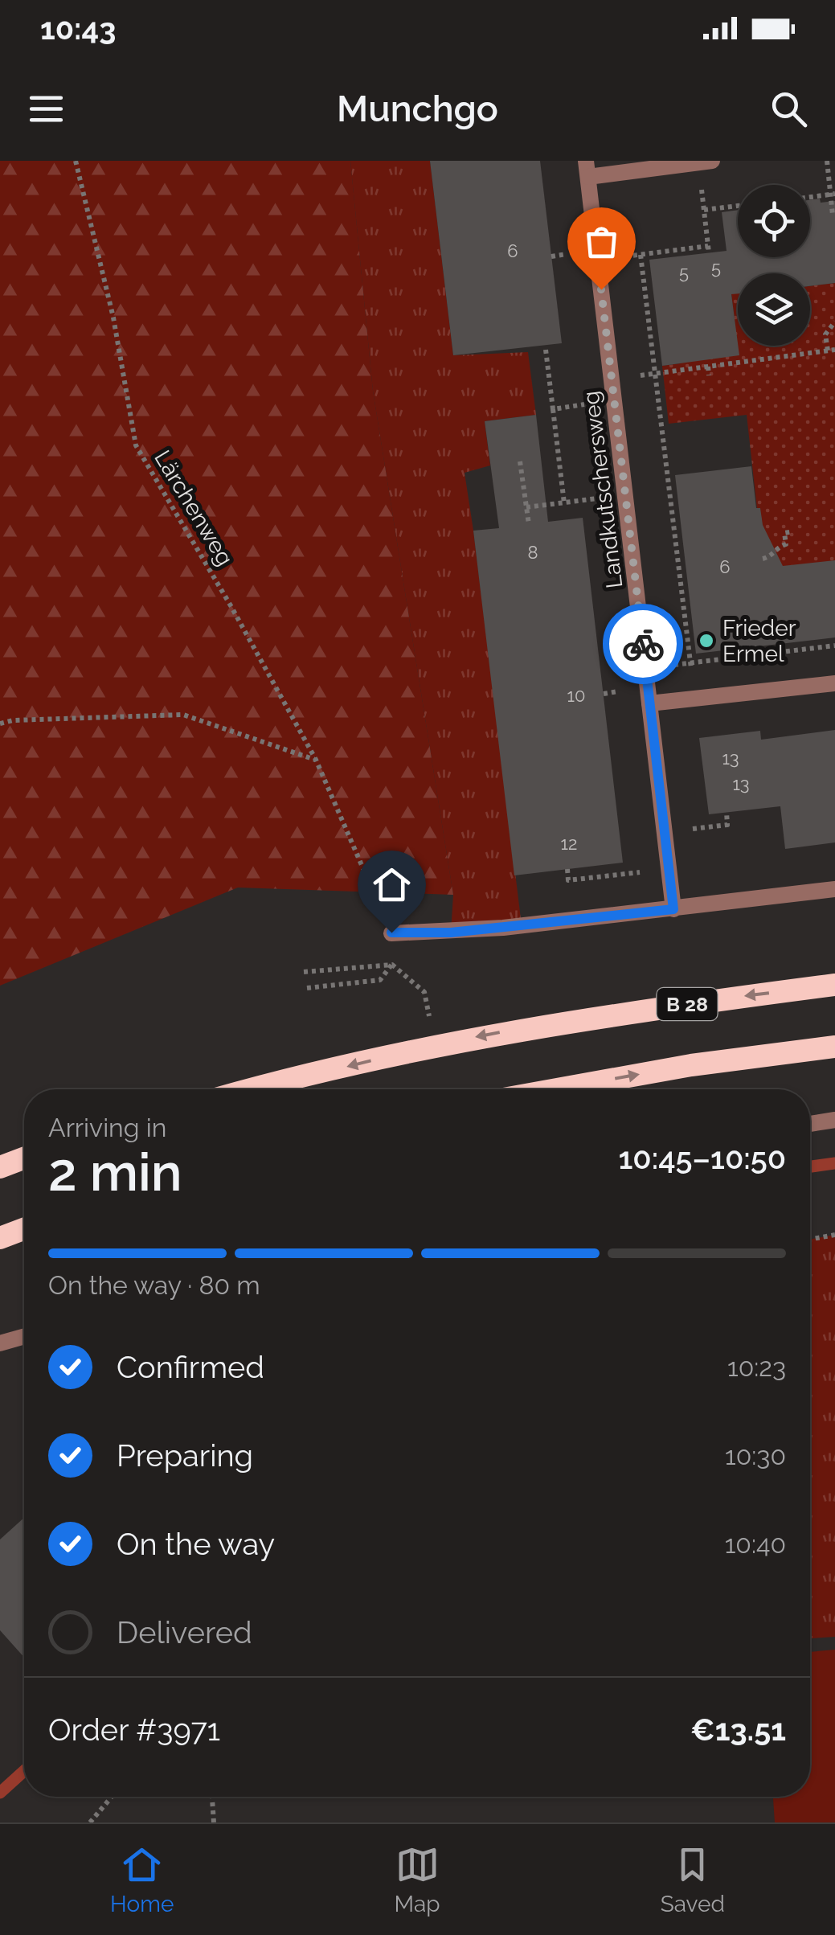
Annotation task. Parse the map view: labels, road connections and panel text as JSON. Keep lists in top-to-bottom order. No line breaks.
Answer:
{"streets":{"highway":["B 28"],"street":["Landkutschersweg"],"path":["Lärchenweg"]},"places":["Frieder Ermel"],"house_numbers":["6","5","5","8","6","10","13","13","12"],"page":{"status":"10:43","header":"Munchgo","heading":["2 min","Arriving in","10:45–10:50"],"panel":["Order #3971","€13.51"],"bar":"On the way · 80 m","list":[["Confirmed","10:23"],["Preparing","10:30"],["On the way","10:40"],"Delivered"],"tabs":["Home","Map","Saved"]}}
